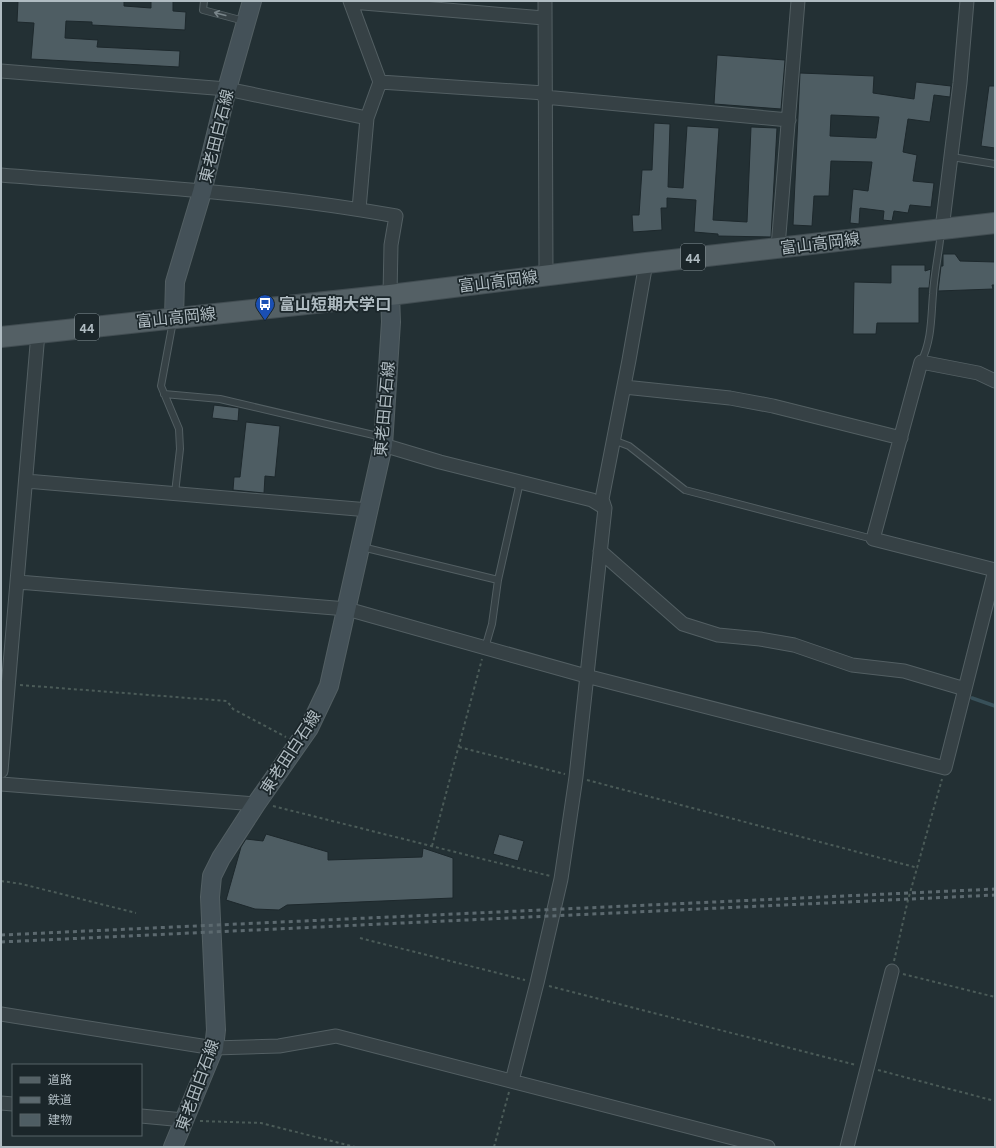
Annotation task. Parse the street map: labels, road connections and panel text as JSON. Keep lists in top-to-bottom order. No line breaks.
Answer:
{"streets":{"main road":["東老田白石線","富山高岡線","44"]},"crossings":[["東老田白石線","富山高岡線"]],"places":{"bus stop":["富山短期大学口"]},"legend":["道路","鉄道","建物"]}
